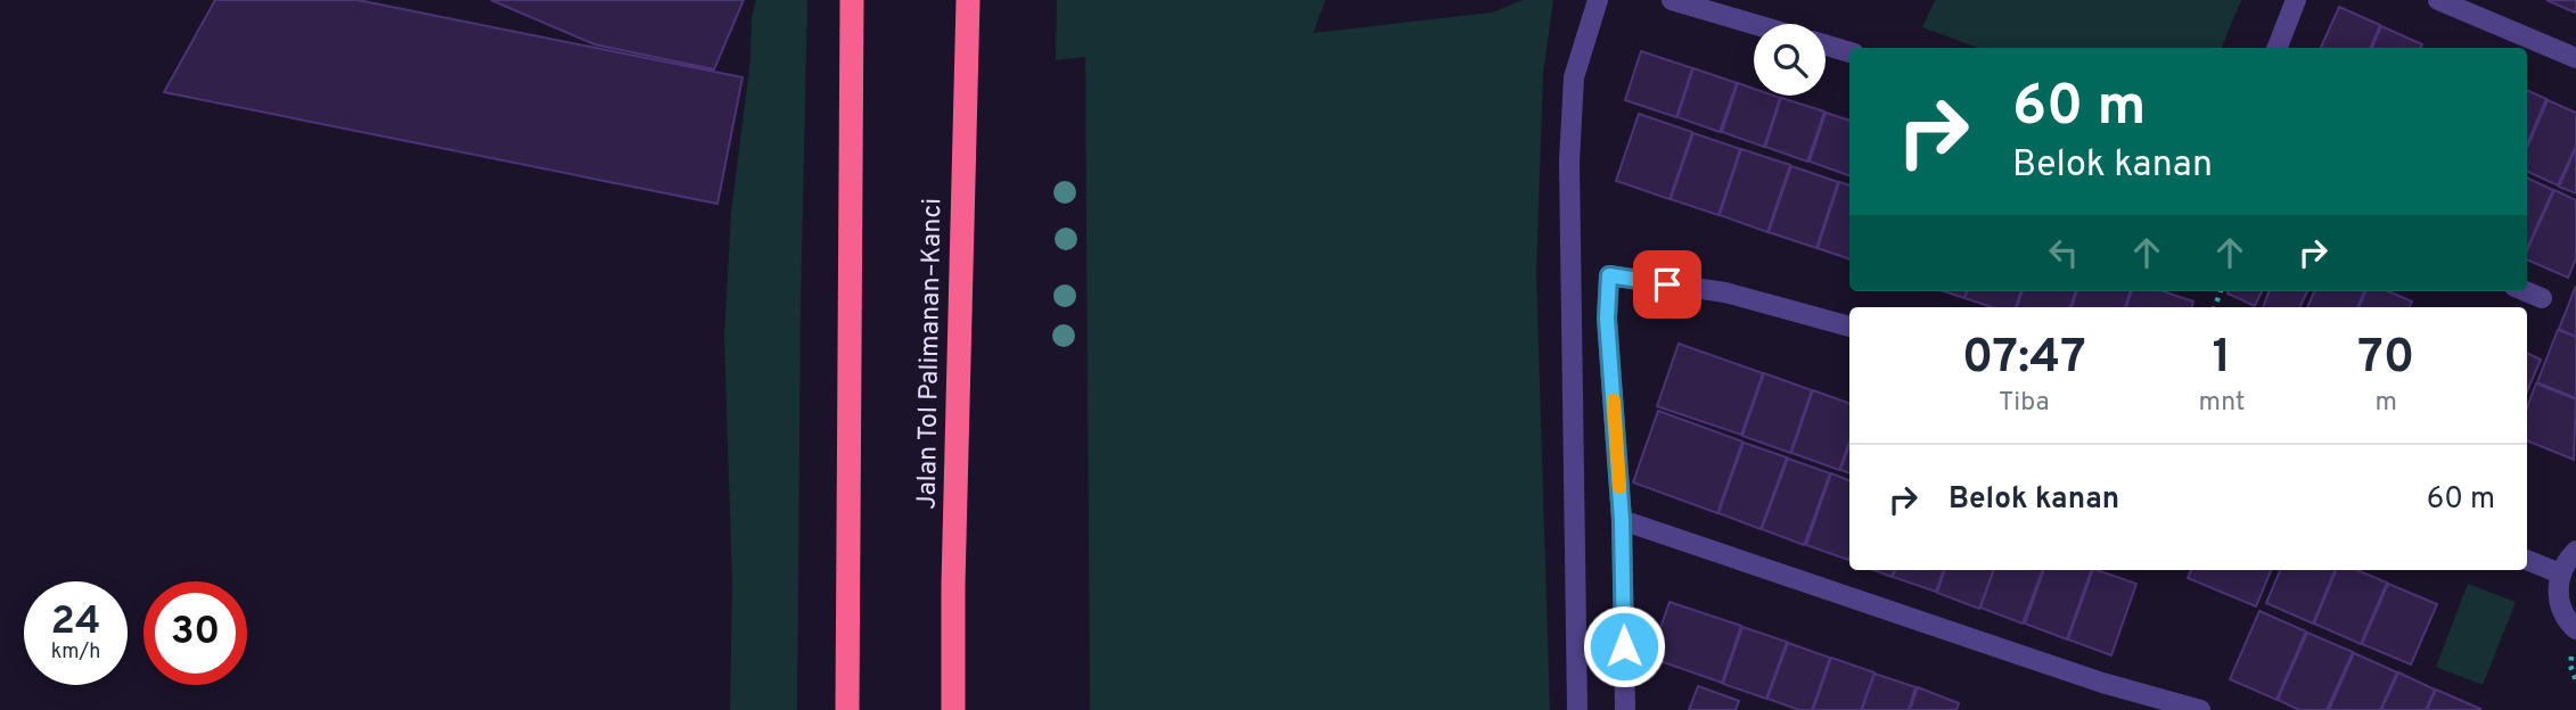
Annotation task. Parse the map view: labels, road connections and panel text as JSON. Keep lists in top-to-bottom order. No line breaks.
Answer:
{"streets":{"highway":["Jalan Tol Palimanan–Kanci"]},"page":{"turn":["60 m","Belok kanan"],"eta":["07:47","Tiba","1","mnt","70","m"],"list":[{"name":"Belok kanan","value":"60 m"}],"speed":"24 km/h","limit":"30"}}
